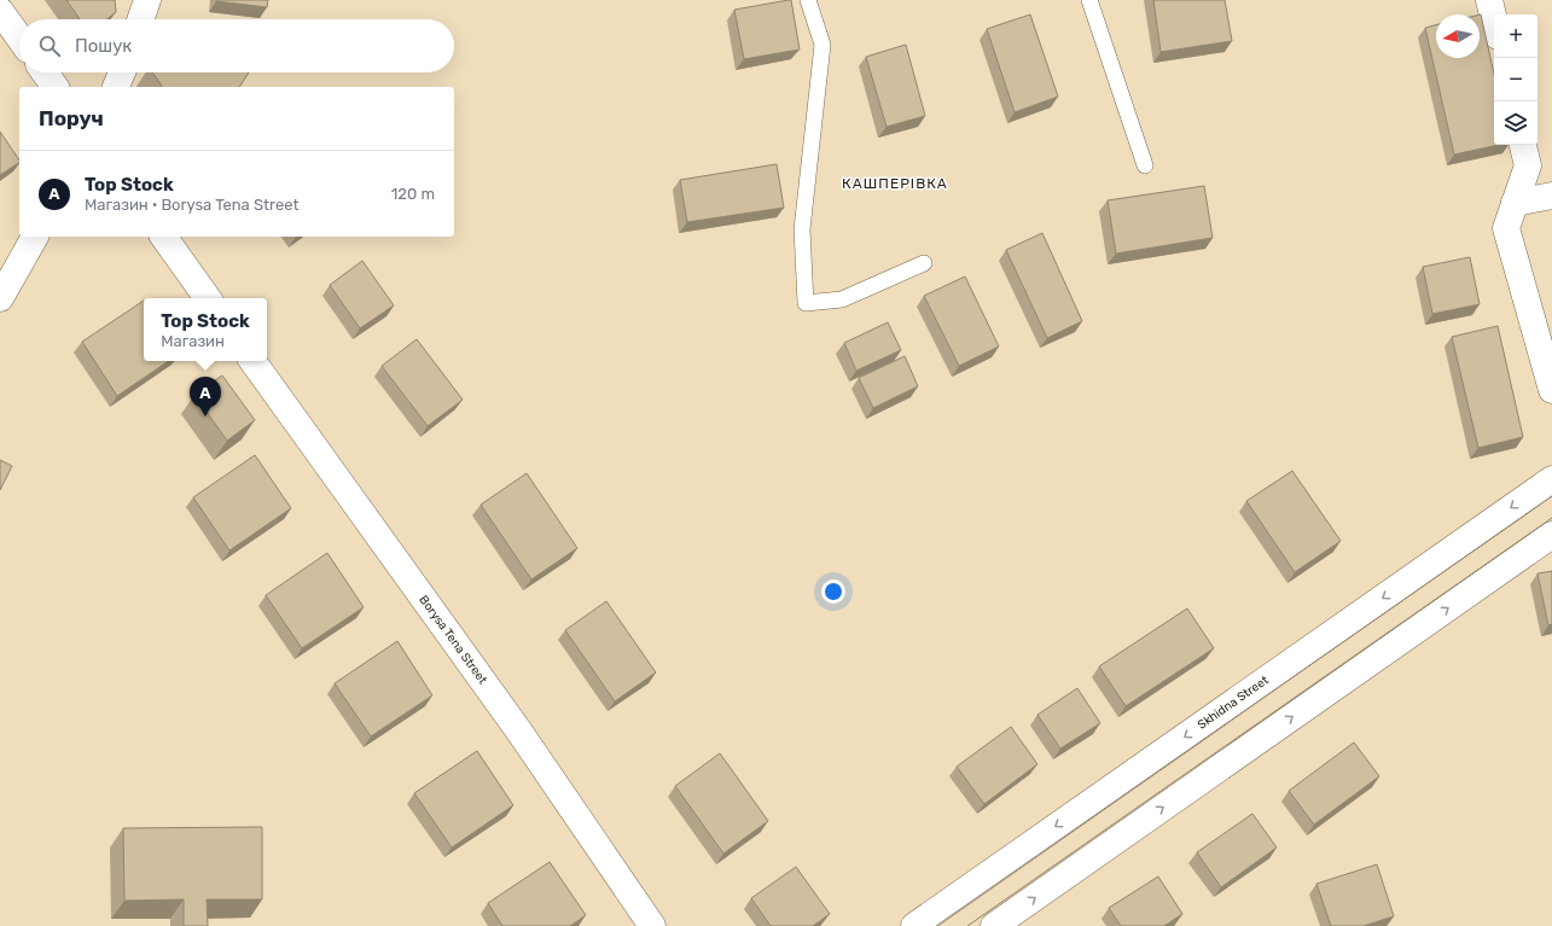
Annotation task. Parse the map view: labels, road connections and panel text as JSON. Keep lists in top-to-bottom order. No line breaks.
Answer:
{"streets":{"street":["Borysa Tena Street","Skhidna Street"]},"districts":["КАШПЕРІВКА"],"north":"left","page":{"map_buttons":["+","−"],"search":"Пошук","heading":"Поруч","list":[{"mark":"A","name":"Top Stock","note":"Магазин · Borysa Tena Street","value":"120 m"}],"popup":["Top Stock","Магазин"],"pins":"A"}}
